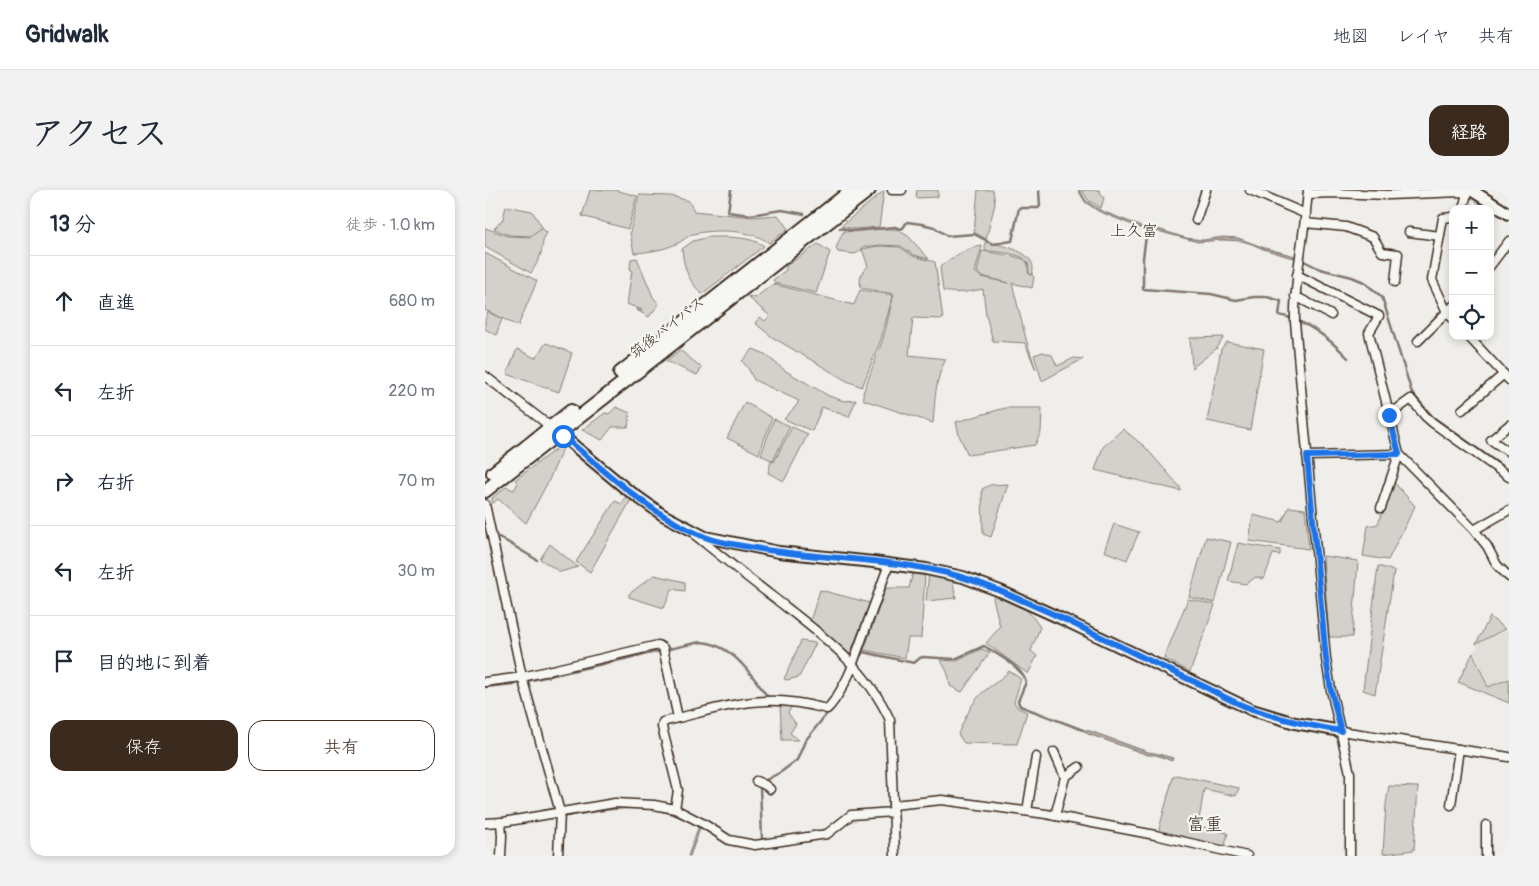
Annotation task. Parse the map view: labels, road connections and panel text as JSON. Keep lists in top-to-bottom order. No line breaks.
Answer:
{"streets":{"highway":["筑後バイパス"]},"districts":["上久富","富重"],"page":{"header":"Gridwalk","nav":["地図","レイヤ","共有"],"title":"アクセス","buttons":["経路",["保存","共有"]],"heading":["13 分","徒歩 · 1.0 km"],"map_buttons":["+","−"],"list":[["直進","680 m"],["左折","220 m"],["右折","70 m"],["左折","30 m"],"目的地に到着"]}}
